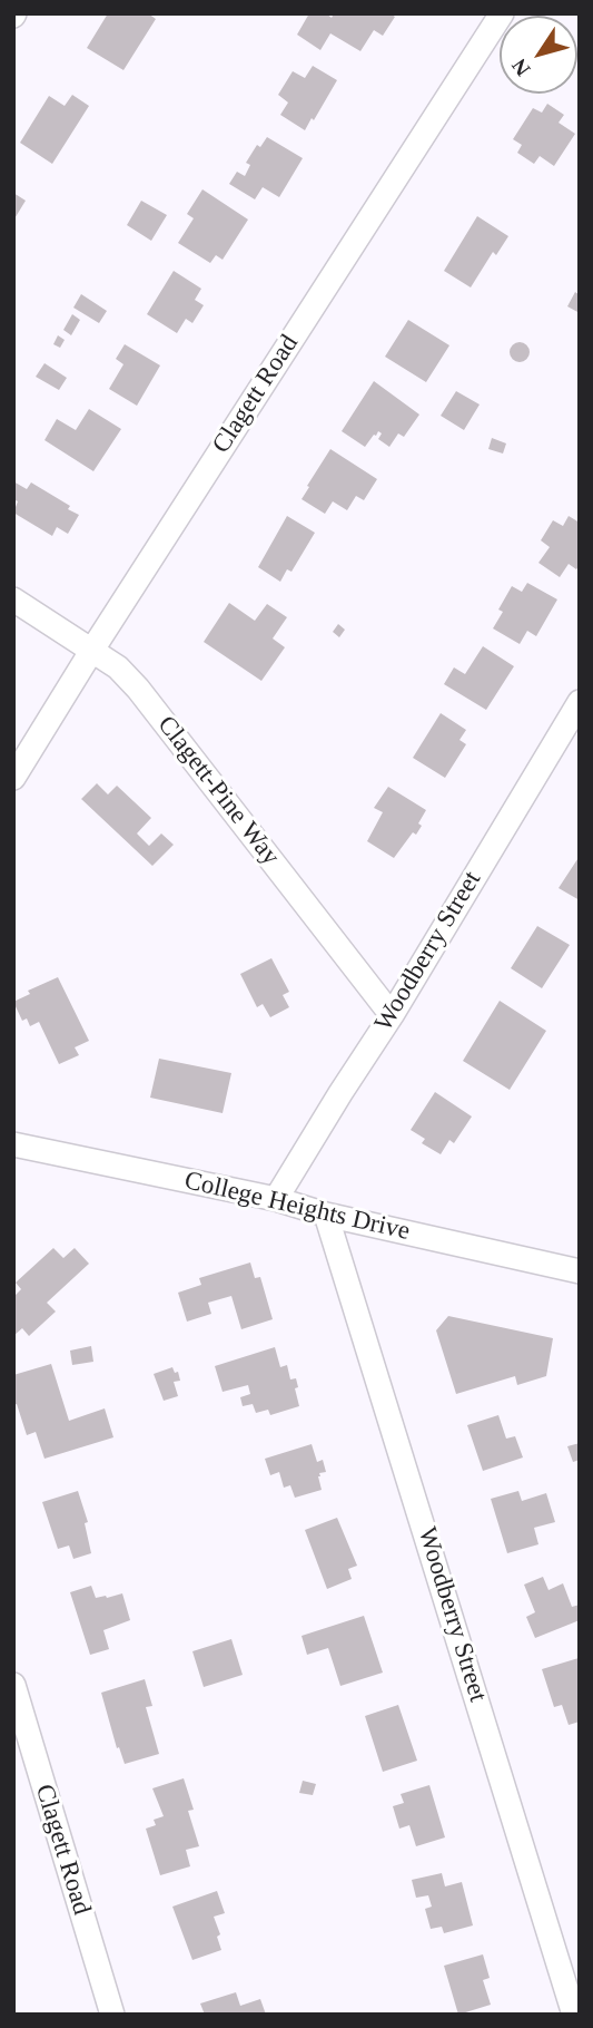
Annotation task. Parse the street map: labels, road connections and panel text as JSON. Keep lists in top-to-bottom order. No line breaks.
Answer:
{"streets":{"street":["Clagett Road","Clagett-Pine Way","Woodberry Street","College Heights Drive"]},"crossings":[["Clagett Road","Clagett-Pine Way"],["Clagett-Pine Way","Woodberry Street"],["Woodberry Street","College Heights Drive"]],"north":"bottom left"}
